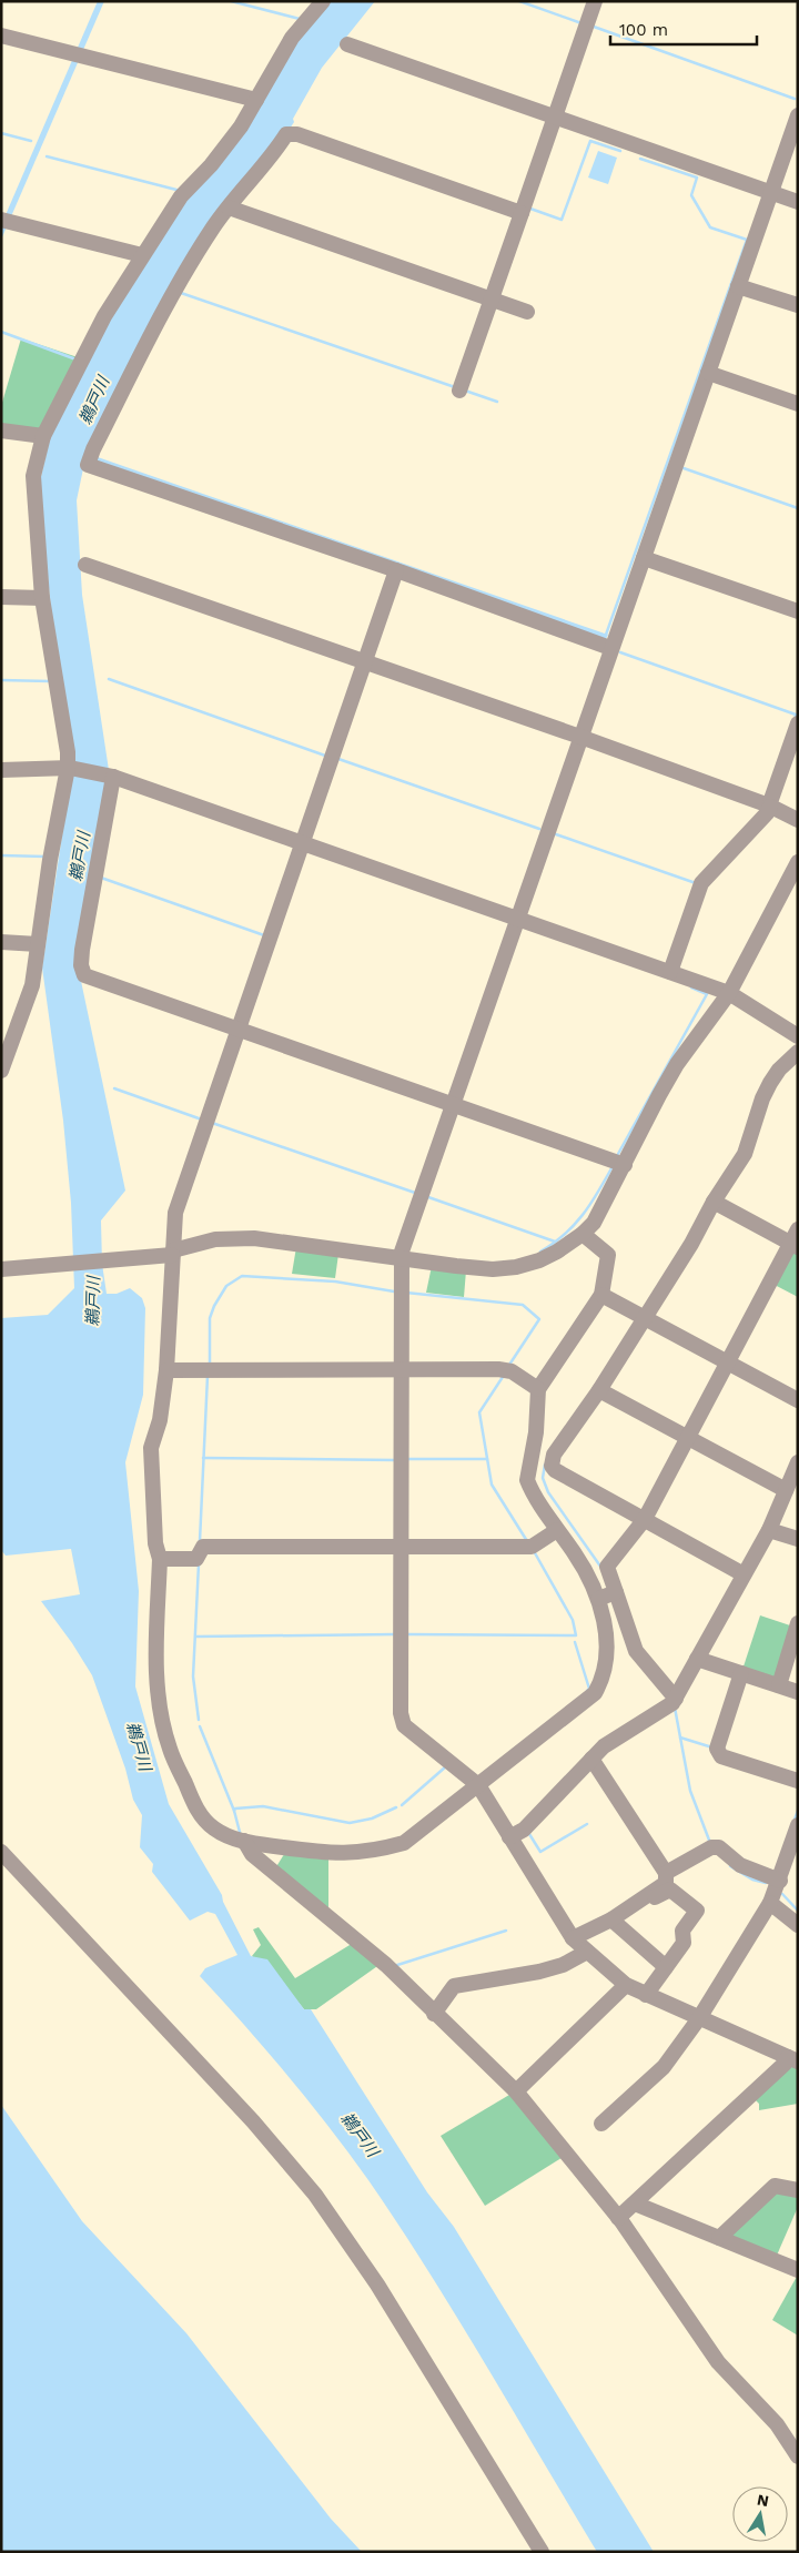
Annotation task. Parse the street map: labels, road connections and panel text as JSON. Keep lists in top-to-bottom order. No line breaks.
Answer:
{"water":["鵜戸川"],"scale_bar":"100 m","north":"top"}
